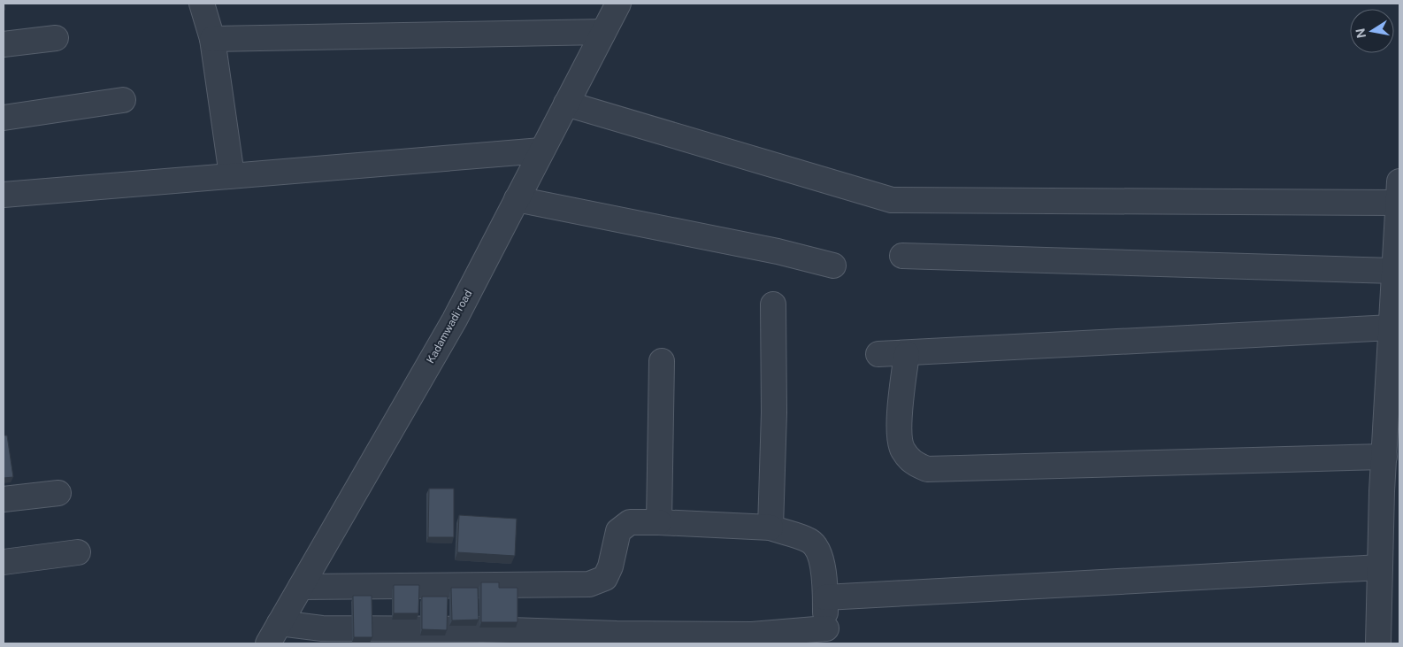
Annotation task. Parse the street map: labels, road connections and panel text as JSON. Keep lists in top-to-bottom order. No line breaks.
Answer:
{"streets":{"street":["Kadamwadi road"]},"north":"left"}
